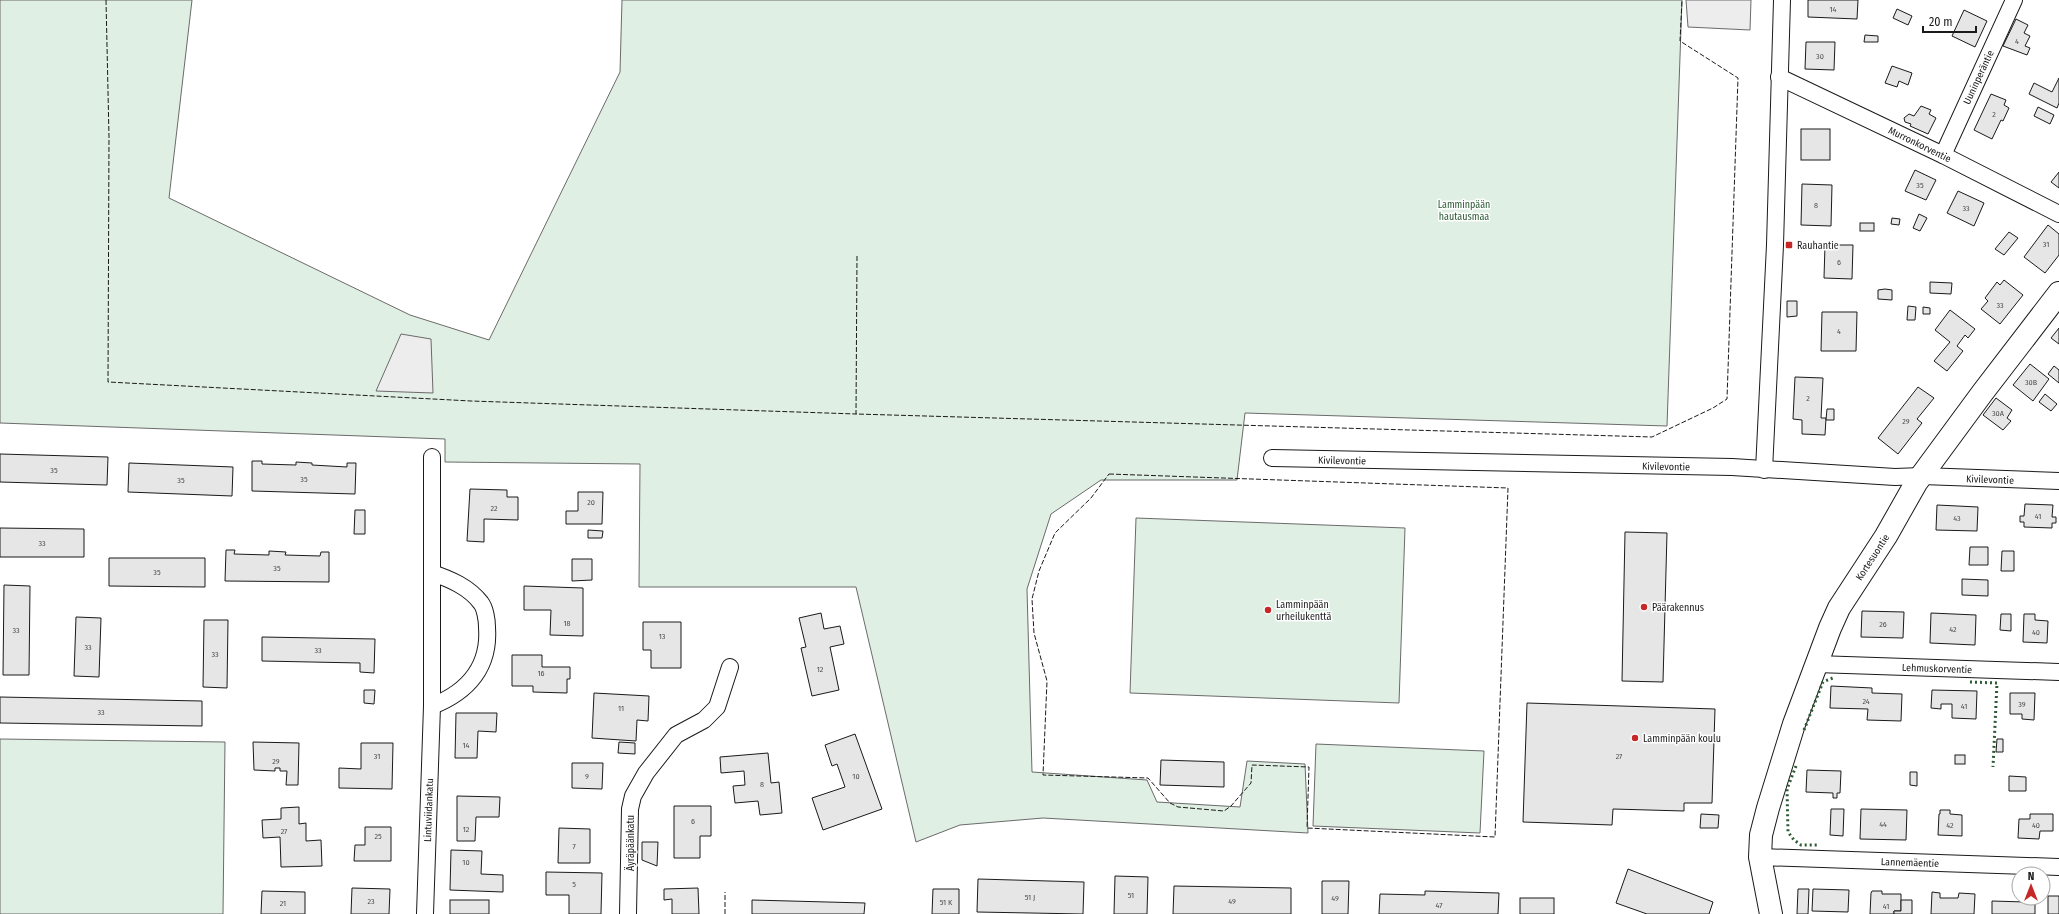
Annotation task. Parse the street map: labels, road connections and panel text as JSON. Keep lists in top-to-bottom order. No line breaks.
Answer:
{"streets":{"street":["Uuninperäntie","Murronkorventie","Kivilevontie","Kortesuontie","Lehmuskorventie","Lintuviidankatu","Äyräpäänkatu","Lannemäentie"]},"crossings":[["Uuninperäntie","Murronkorventie"],["Kivilevontie","Kortesuontie"],["Kortesuontie","Lehmuskorventie"],["Kortesuontie","Lannemäentie"]],"parks":["Lamminpään hautausmaa"],"places":{"transit":["Rauhantie"],"other":["Päärakennus","Lamminpään urheilukenttä","Lamminpään koulu"]},"house_numbers":["14","4","30","2","35","8","33","31","6","33","4","30B","2","30A","29","35","35","35","20","22","41","43","33","35","35","18","26","42","33","40","13","33","33","33","12","16","24","39","41","11","33","14","31","27","29","9","10","8","6","44","42","40","12","27","25","7","10","5","51","51 J","49","23","49","51 K","21","47","41"],"scale_bar":"20 m","north":"top"}
